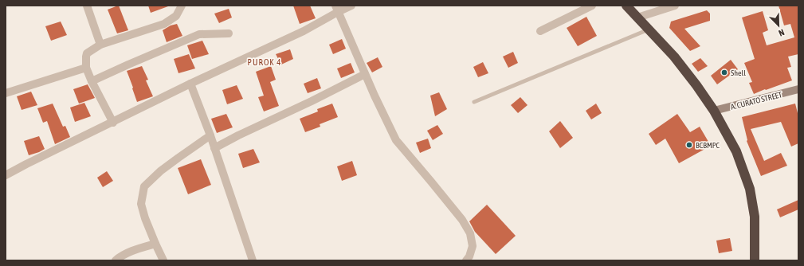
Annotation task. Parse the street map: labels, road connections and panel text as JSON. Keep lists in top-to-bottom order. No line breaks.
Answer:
{"streets":{"main road":["A. CURATO STREET"]},"districts":["PUROK 4"],"places":["Shell","BCBMPC"],"north":"bottom right"}
